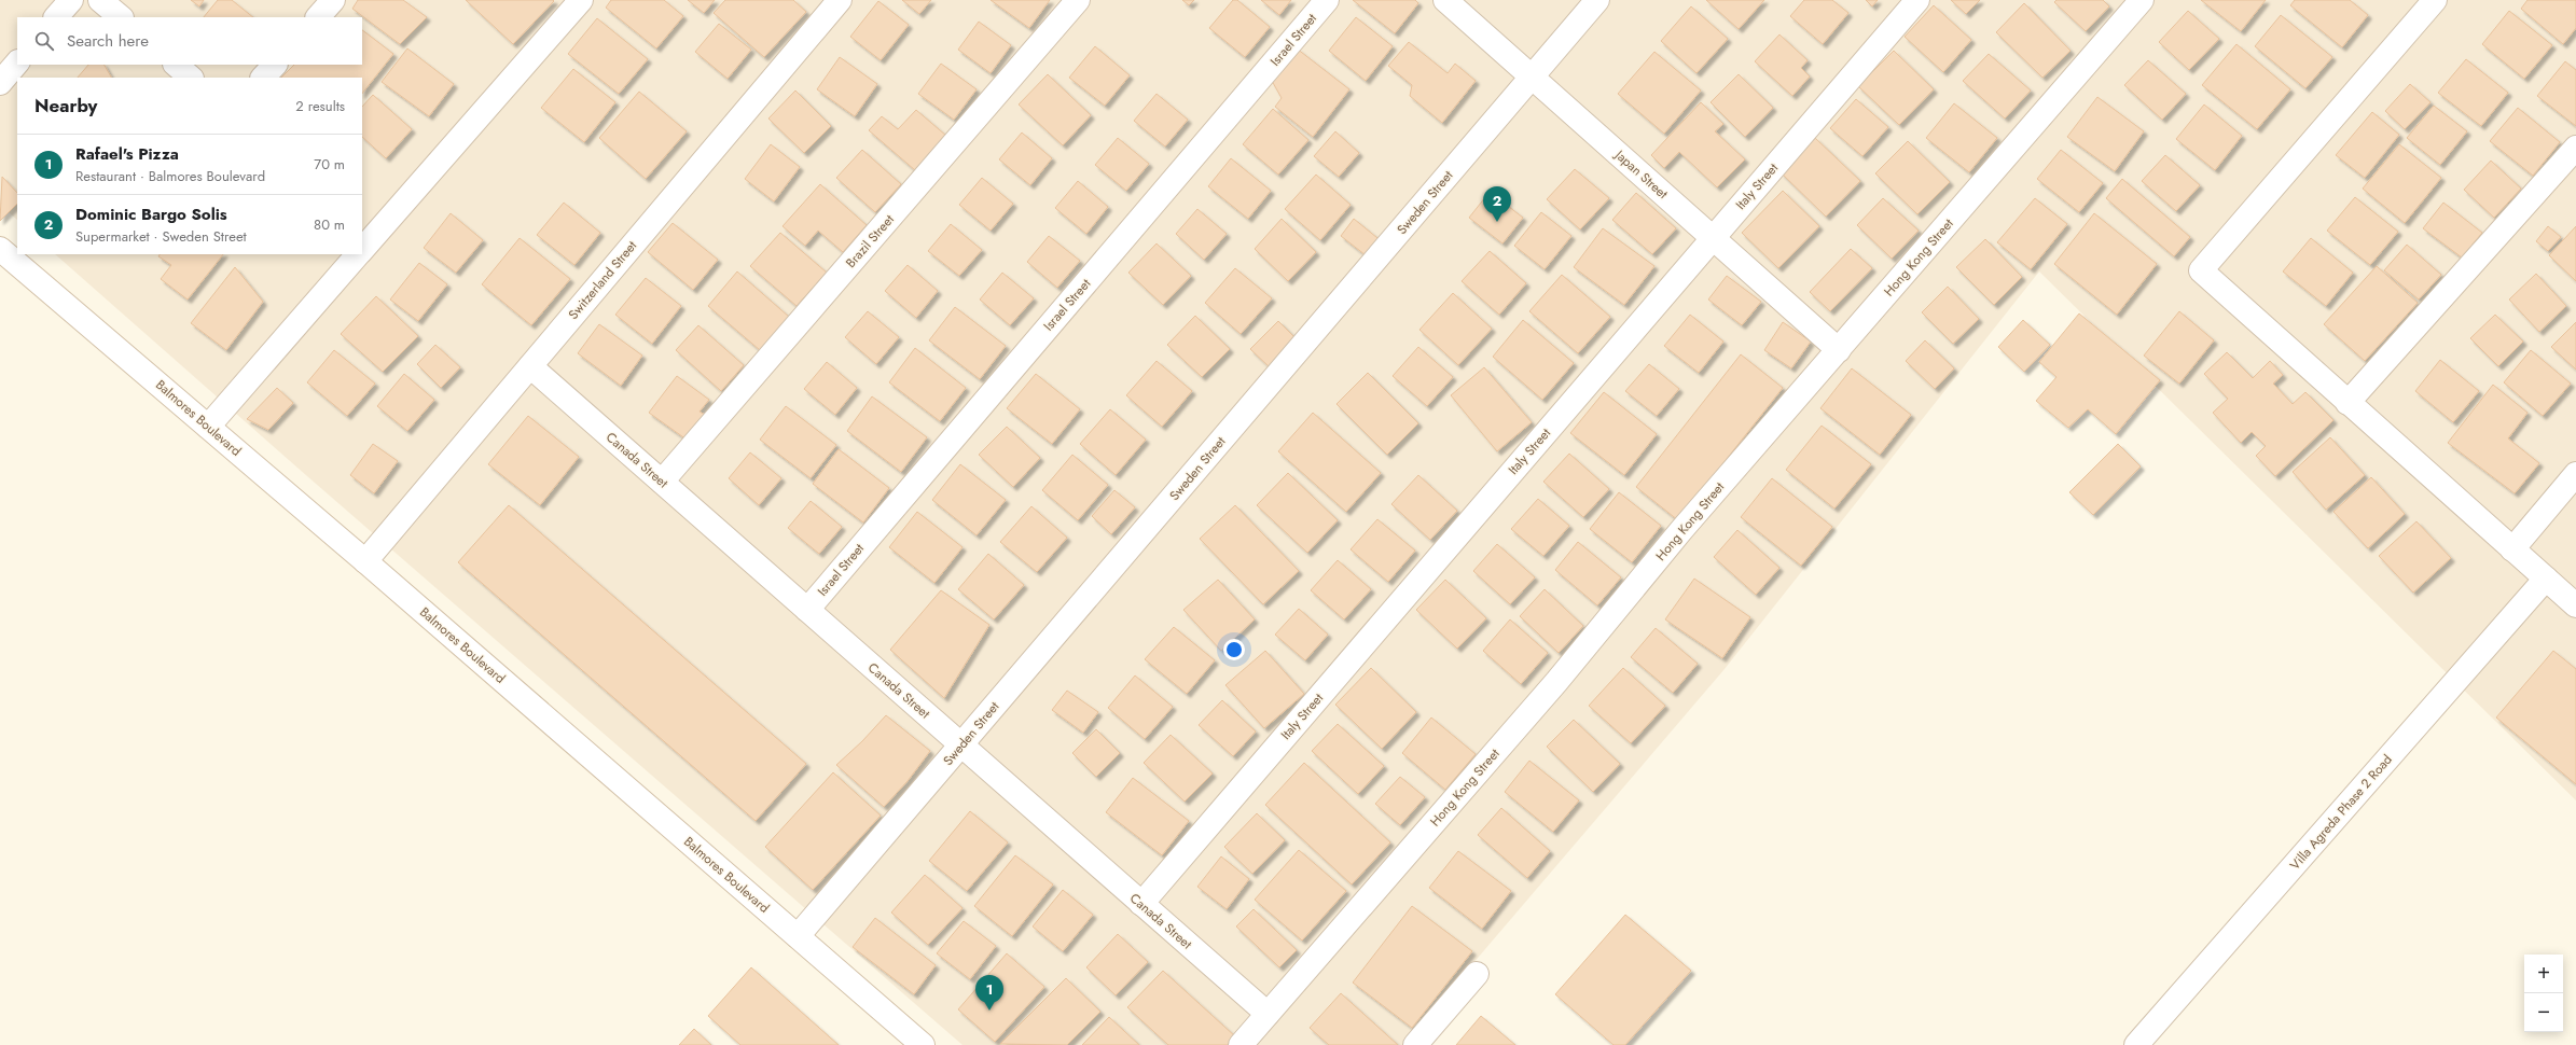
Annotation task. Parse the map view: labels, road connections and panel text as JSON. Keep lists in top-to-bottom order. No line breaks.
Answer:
{"streets":{"street":["Israel Street","Japan Street","Italy Street","Sweden Street","Brazil Street","Hong Kong Street","Switzerland Street","Balmores Boulevard","Canada Street","Villa Agreda Phase 2 Road"]},"crossings":[["Israel Street","Canada Street"],["Japan Street","Italy Street"],["Japan Street","Sweden Street"],["Japan Street","Hong Kong Street"],["Italy Street","Canada Street"],["Sweden Street","Balmores Boulevard"],["Sweden Street","Canada Street"],["Brazil Street","Canada Street"],["Hong Kong Street","Canada Street"],["Switzerland Street","Balmores Boulevard"],["Switzerland Street","Canada Street"]],"page":{"search":"Search here","heading":["Nearby","2 results"],"list":[{"mark":"1","name":"Rafael's Pizza","note":"Restaurant · Balmores Boulevard","value":"70 m"},{"mark":"2","name":"Dominic Bargo Solis","note":"Supermarket · Sweden Street","value":"80 m"}],"pins":["2","1"],"map_buttons":["+","−"]}}
